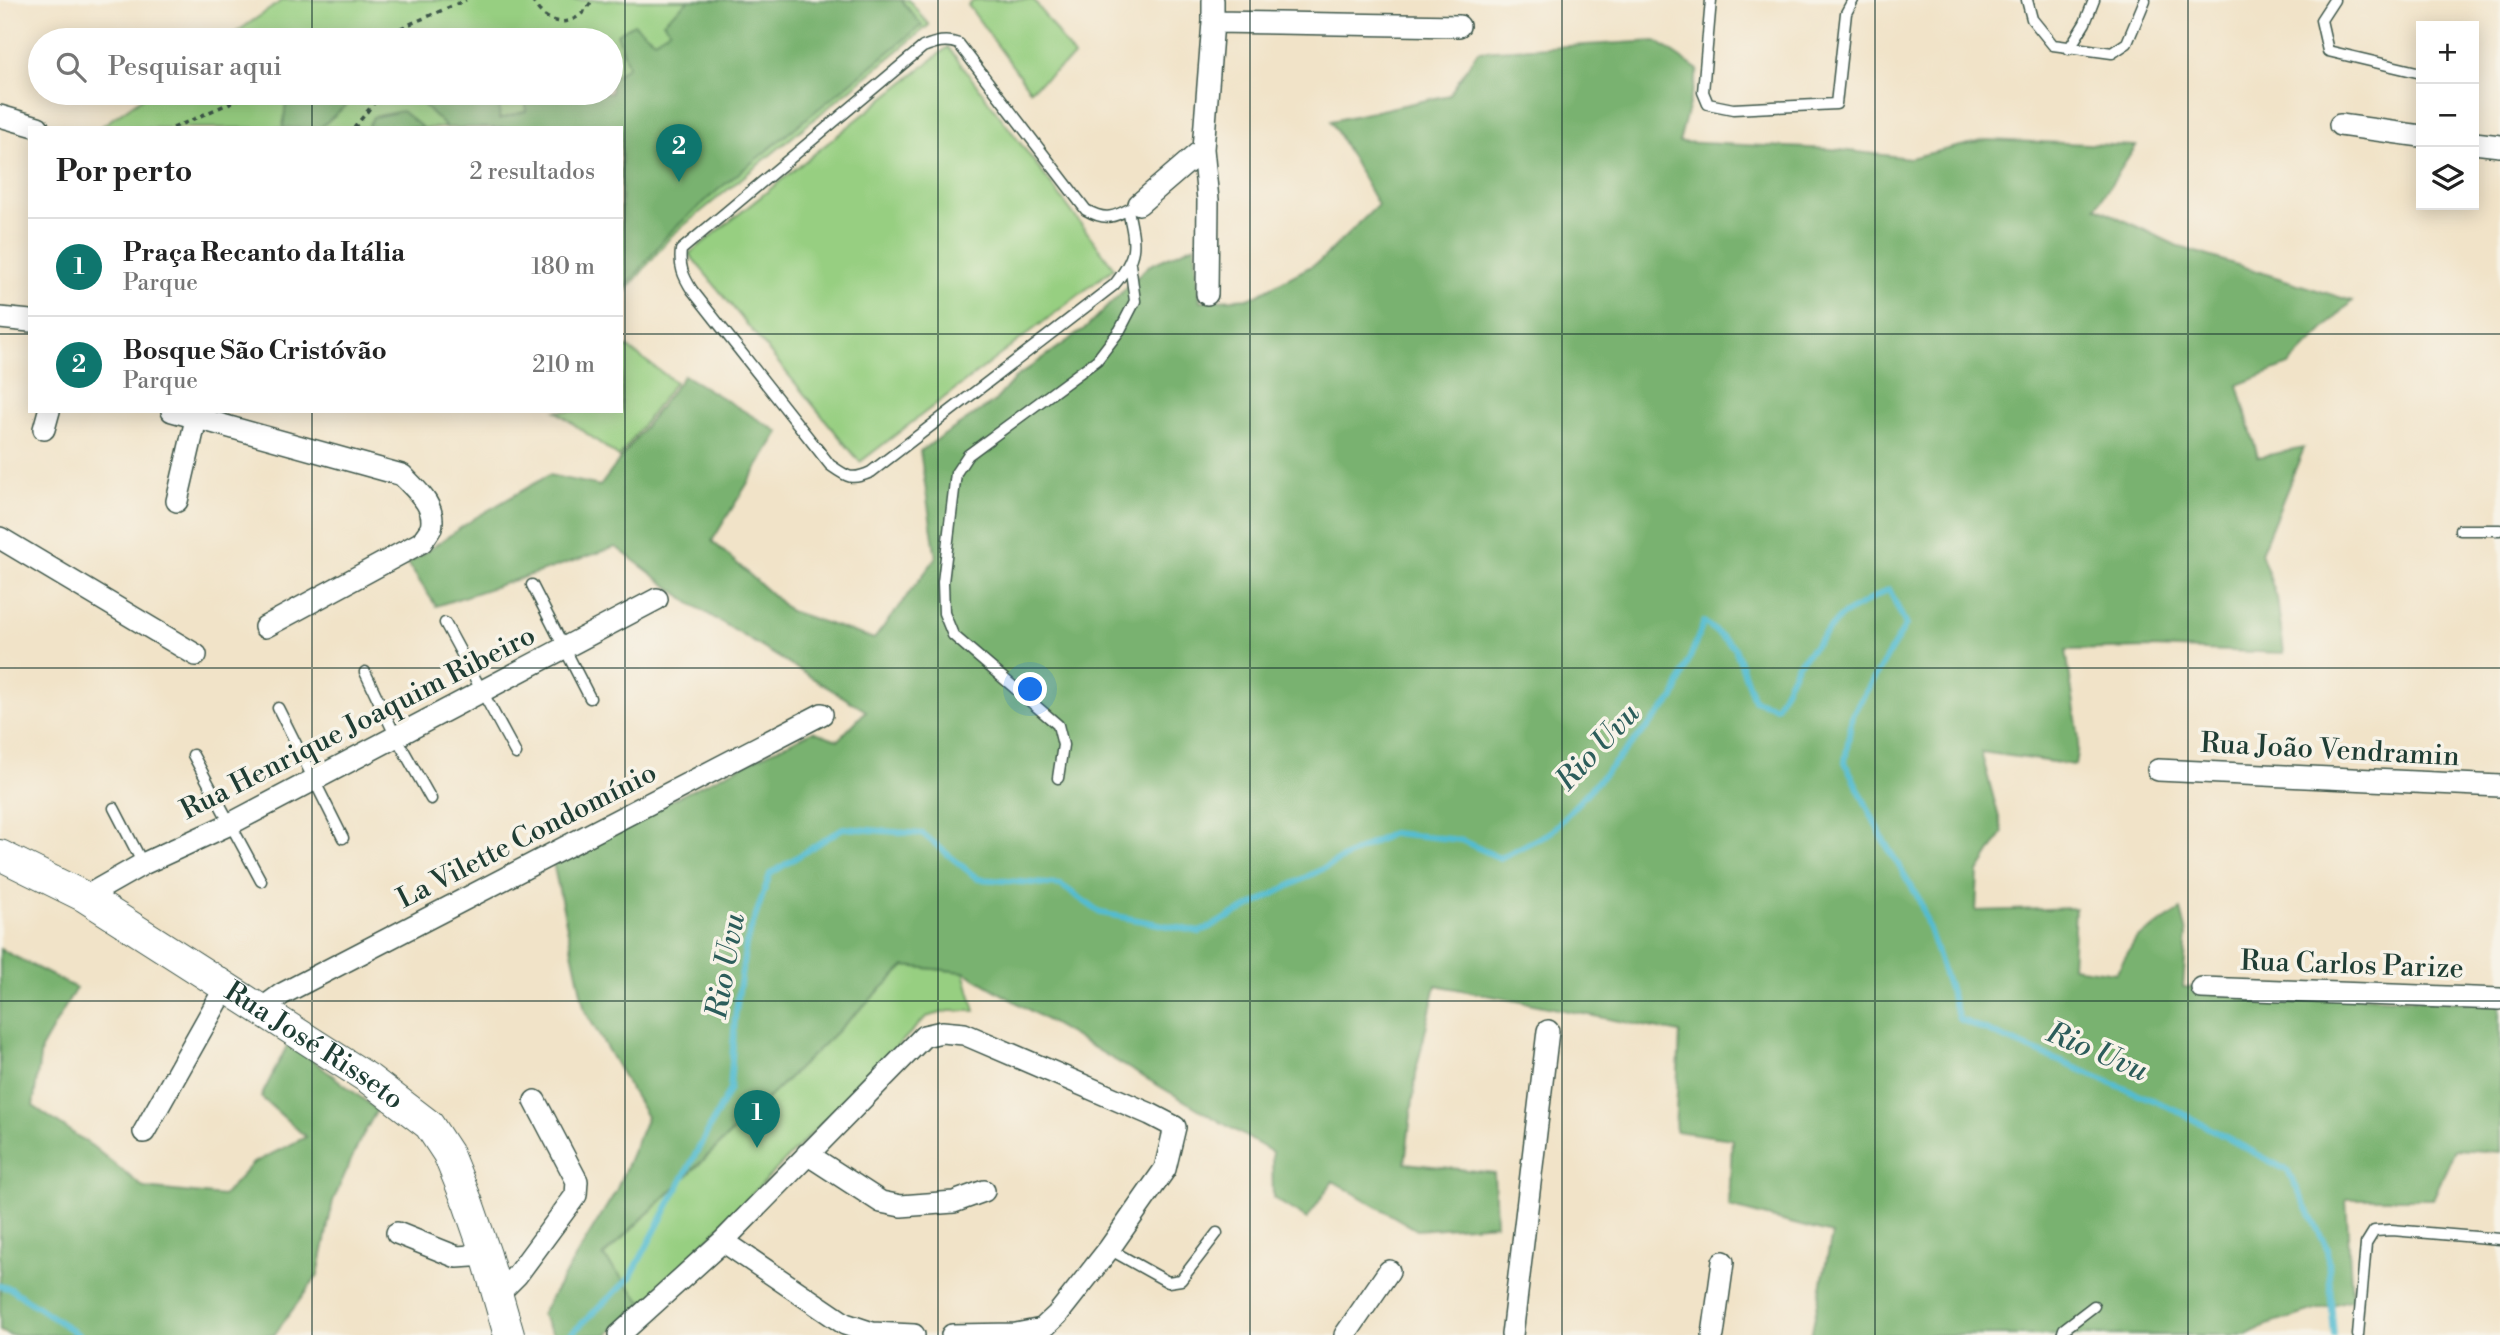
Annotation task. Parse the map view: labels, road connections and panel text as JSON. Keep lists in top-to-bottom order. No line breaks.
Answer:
{"streets":{"main road":["Rua José Risseto"],"street":["Rua Henrique Joaquim Ribeiro","Rua João Vendramin","La Vilette Condomínio","Rua Carlos Parize"]},"crossings":[["Rua Henrique Joaquim Ribeiro","Rua José Risseto"],["La Vilette Condomínio","Rua José Risseto"]],"water":["Rio Uvu"],"page":{"map_buttons":["+","−"],"search":"Pesquisar aqui","pins":["2","1"],"heading":["Por perto","2 resultados"],"list":[{"mark":"1","name":"Praça Recanto da Itália","note":"Parque","value":"180 m"},{"mark":"2","name":"Bosque São Cristóvão","note":"Parque","value":"210 m"}]}}
